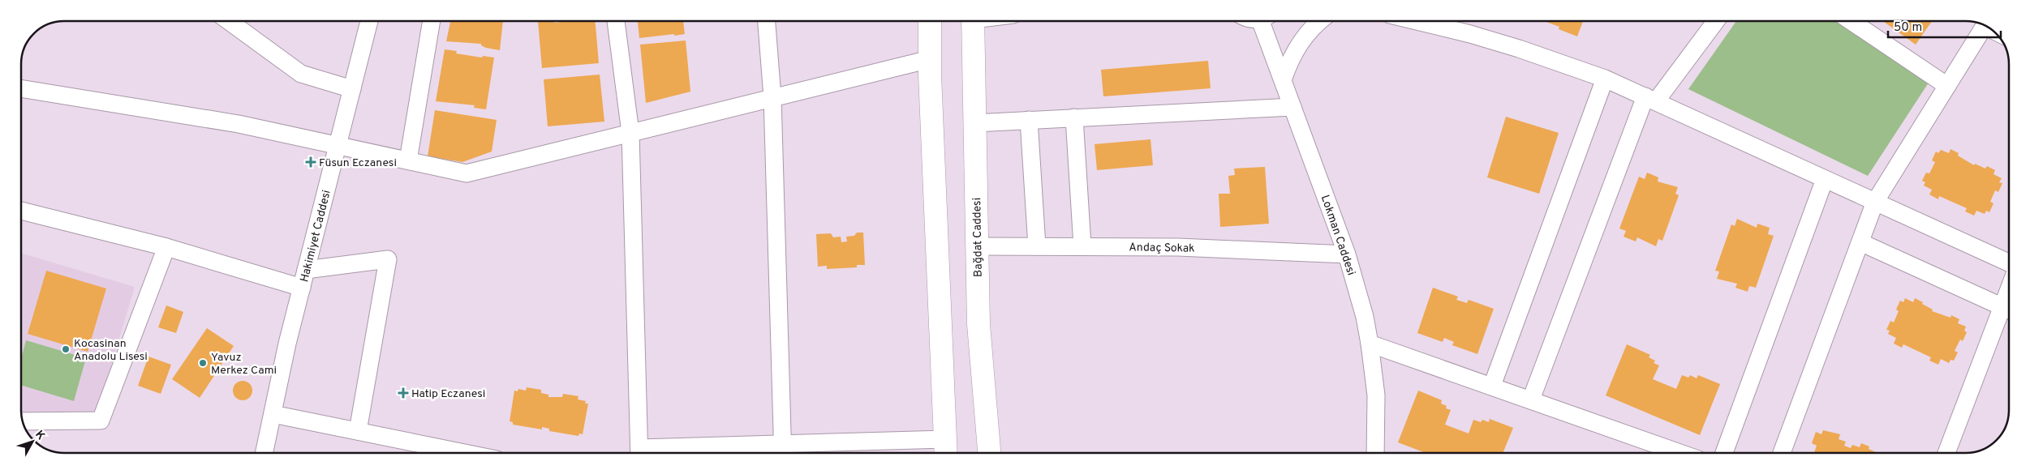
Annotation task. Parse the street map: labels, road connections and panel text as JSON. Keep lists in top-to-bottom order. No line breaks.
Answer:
{"streets":{"main road":["Bağdat Caddesi"],"street":["Lokman Caddesi","Hakimiyet Caddesi","Andaç Sokak"]},"crossings":[["Lokman Caddesi","Andaç Sokak"],["Bağdat Caddesi","Andaç Sokak"]],"places":{"health":["Füsun Eczanesi","Hatip Eczanesi"],"other":["Kocasinan Anadolu Lisesi","Yavuz Merkez Cami"]},"scale_bar":"50 m","north":"top right"}
